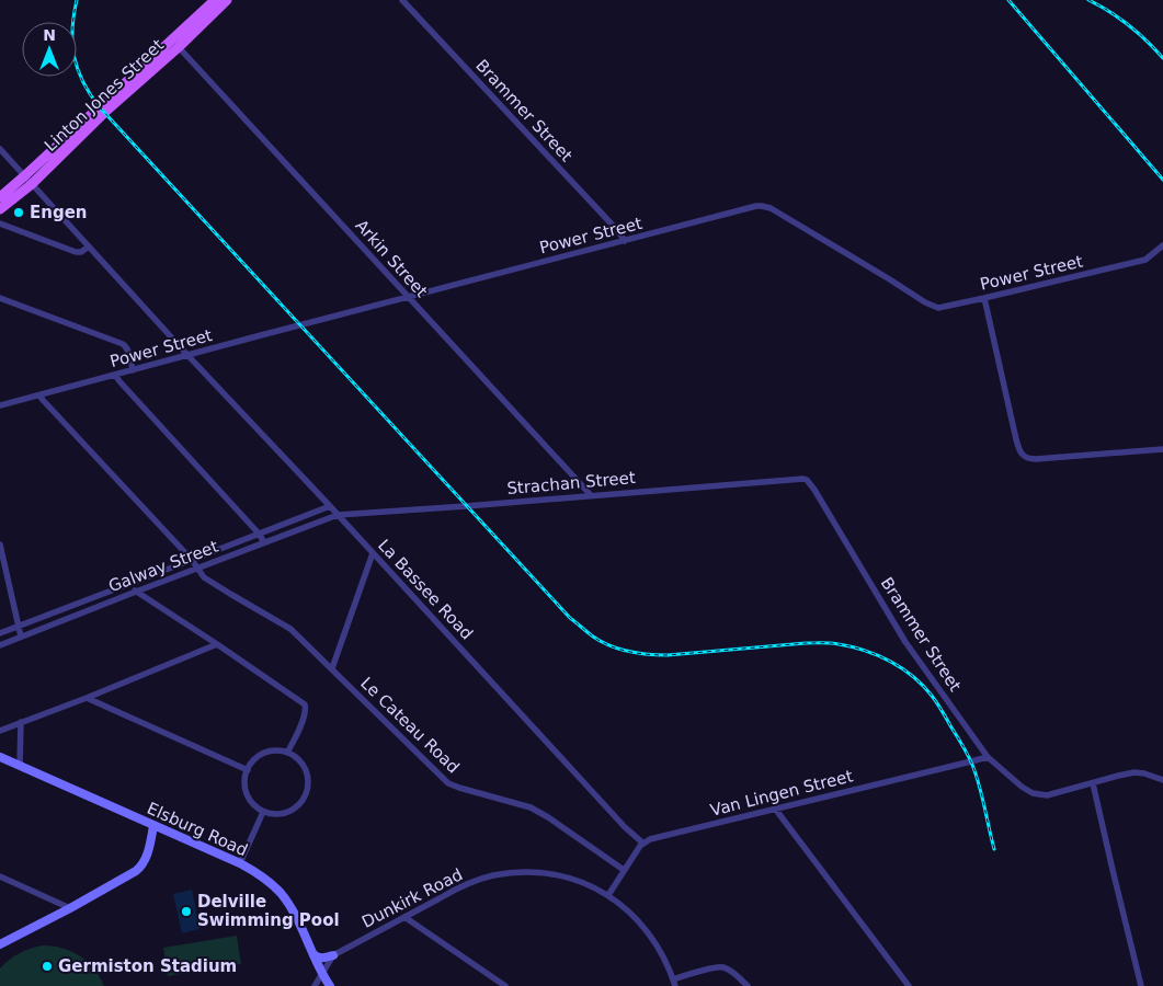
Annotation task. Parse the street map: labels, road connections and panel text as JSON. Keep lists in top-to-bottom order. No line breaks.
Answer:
{"streets":{"main road":["Linton Jones Street","Elsburg Road"],"street":["Brammer Street","Power Street","Arkin Street","Strachan Street","Galway Street","La Bassee Road","Le Cateau Road","Van Lingen Street","Dunkirk Road"]},"crossings":[["Linton Jones Street","Arkin Street"],["Linton Jones Street","La Bassee Road"],["Brammer Street","Power Street"],["Brammer Street","Strachan Street"],["Brammer Street","Van Lingen Street"],["Power Street","Arkin Street"],["Power Street","La Bassee Road"],["Arkin Street","Strachan Street"],["Strachan Street","Galway Street"],["Strachan Street","La Bassee Road"],["Galway Street","La Bassee Road"],["Galway Street","Le Cateau Road"],["La Bassee Road","Van Lingen Street"]],"places":["Engen","Delville Swimming Pool","Germiston Stadium"],"north":"top"}
